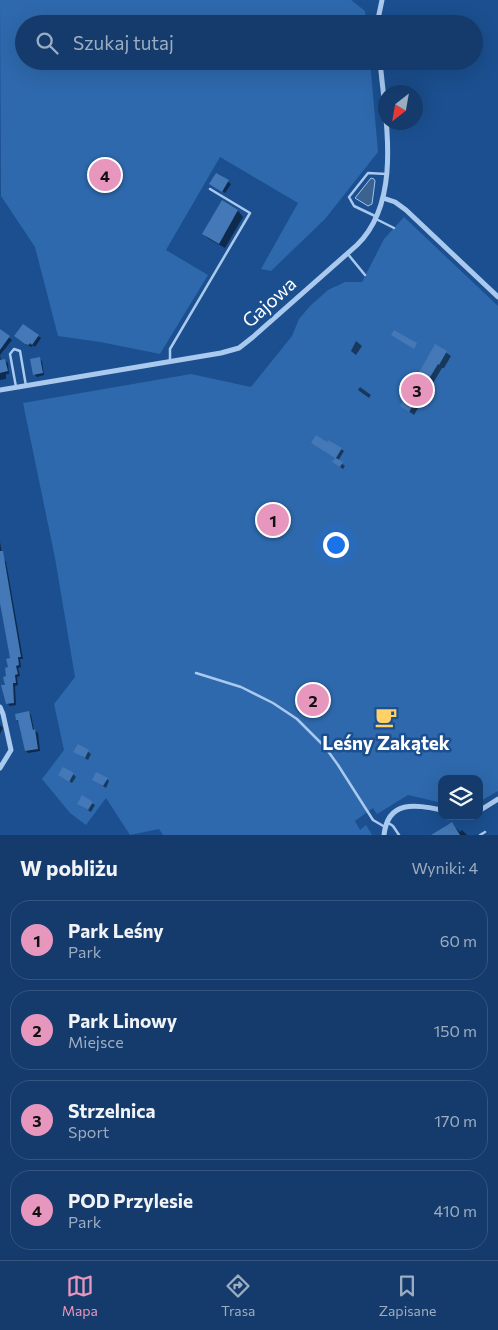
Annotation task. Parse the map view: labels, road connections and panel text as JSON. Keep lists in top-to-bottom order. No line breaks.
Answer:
{"streets":{"street":["Gajowa"]},"places":{"cafe":["Leśny Zakątek"]},"north":"bottom left","page":{"search":"Szukaj tutaj","pins":["4","3","1","2"],"heading":["W pobliżu","Wyniki: 4"],"list":[{"mark":"1","name":"Park Leśny","note":"Park","value":"60 m"},{"mark":"2","name":"Park Linowy","note":"Miejsce","value":"150 m"},{"mark":"3","name":"Strzelnica","note":"Sport","value":"170 m"},{"mark":"4","name":"POD Przylesie","note":"Park","value":"410 m"}],"nav":["Mapa","Trasa","Zapisane"]}}
